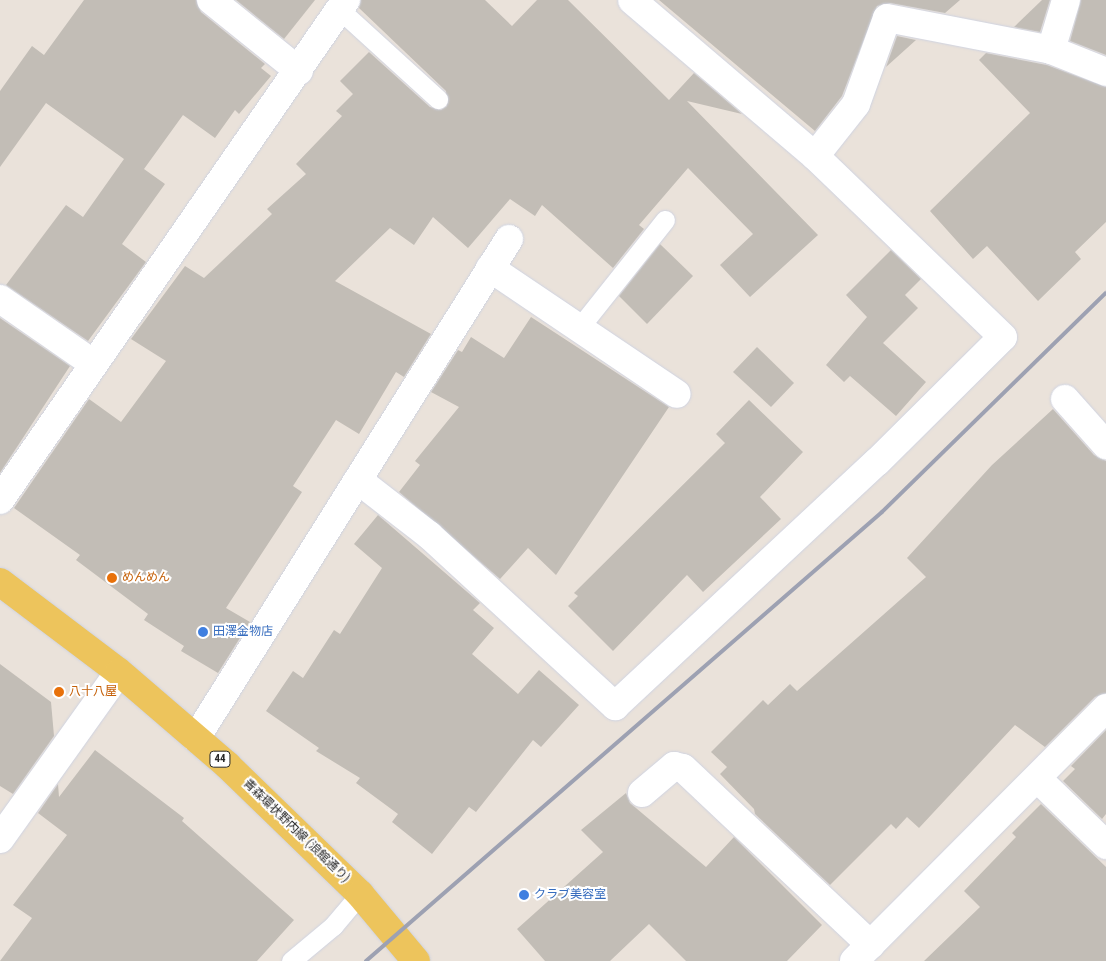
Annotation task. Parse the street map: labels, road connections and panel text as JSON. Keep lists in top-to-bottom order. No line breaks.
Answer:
{"streets":{"main road":["44","青森環状野内線 (浪館通り)"]},"places":["めんめん","田澤金物店","八十八屋","クラブ美容室"]}
